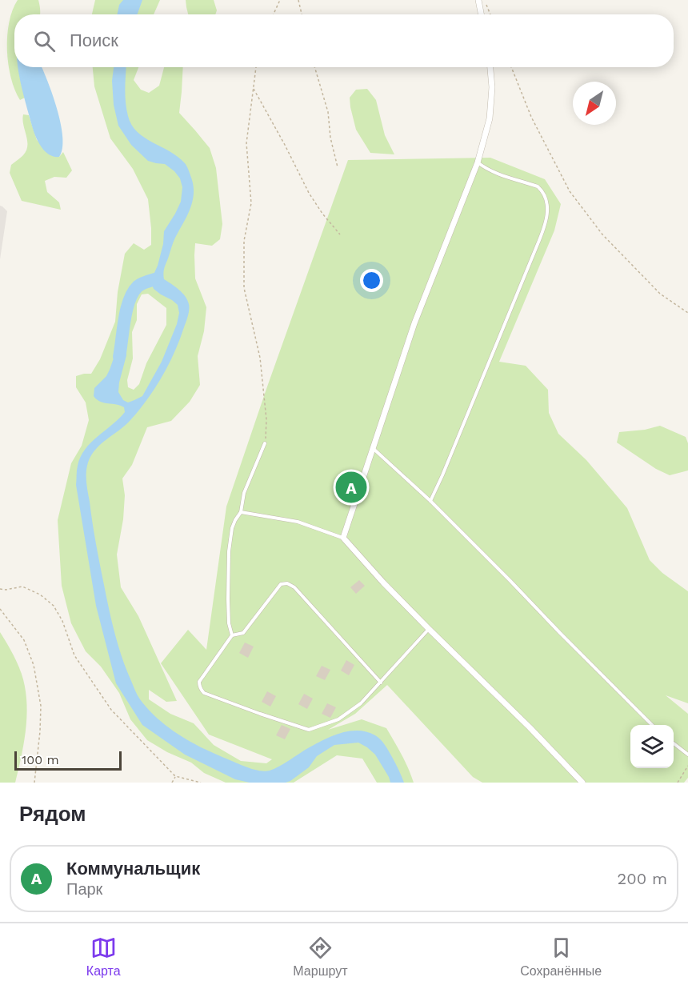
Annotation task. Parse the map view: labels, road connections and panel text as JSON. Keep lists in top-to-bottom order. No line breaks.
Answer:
{"scale_bar":"100 m","north":"bottom left","page":{"search":"Поиск","pins":"A","scale":"100 m","heading":"Рядом","list":[{"mark":"A","name":"Коммунальщик","note":"Парк","value":"200 m"}],"nav":["Карта","Маршрут","Сохранённые"]}}
